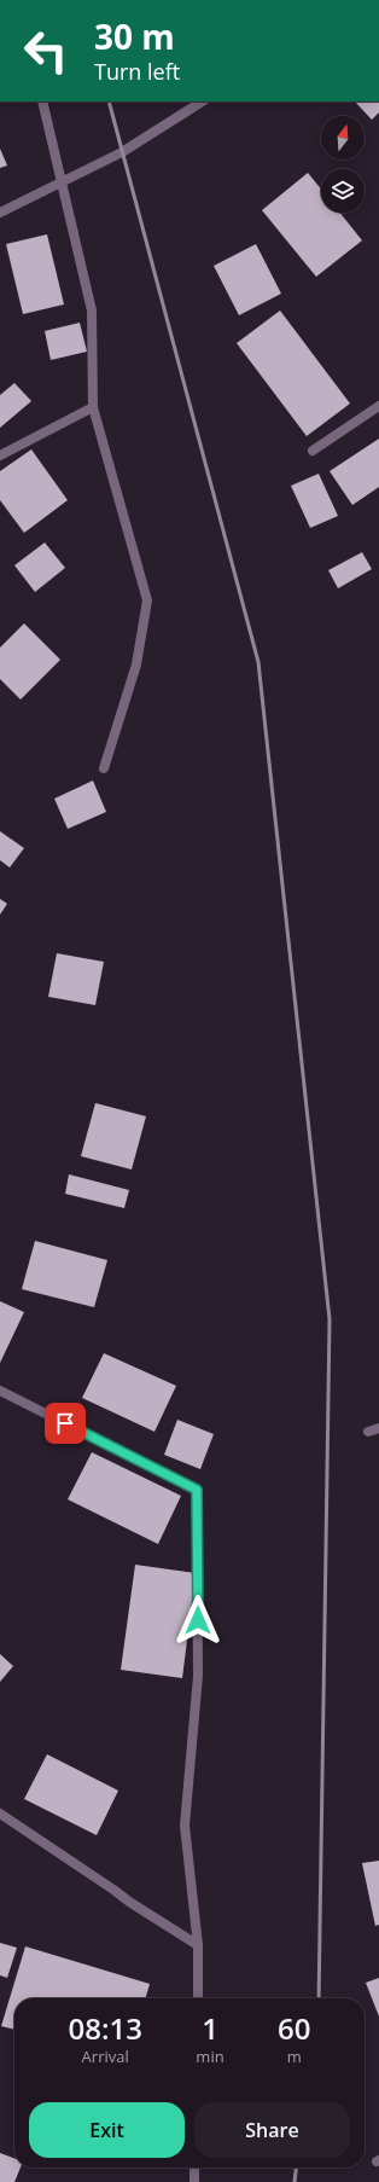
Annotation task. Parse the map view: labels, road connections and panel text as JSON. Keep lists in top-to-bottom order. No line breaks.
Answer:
{"north":"top","page":{"turn":["30 m","Turn left"],"eta":["08:13","Arrival","1","min","60","m"],"buttons":["Exit","Share"]}}
